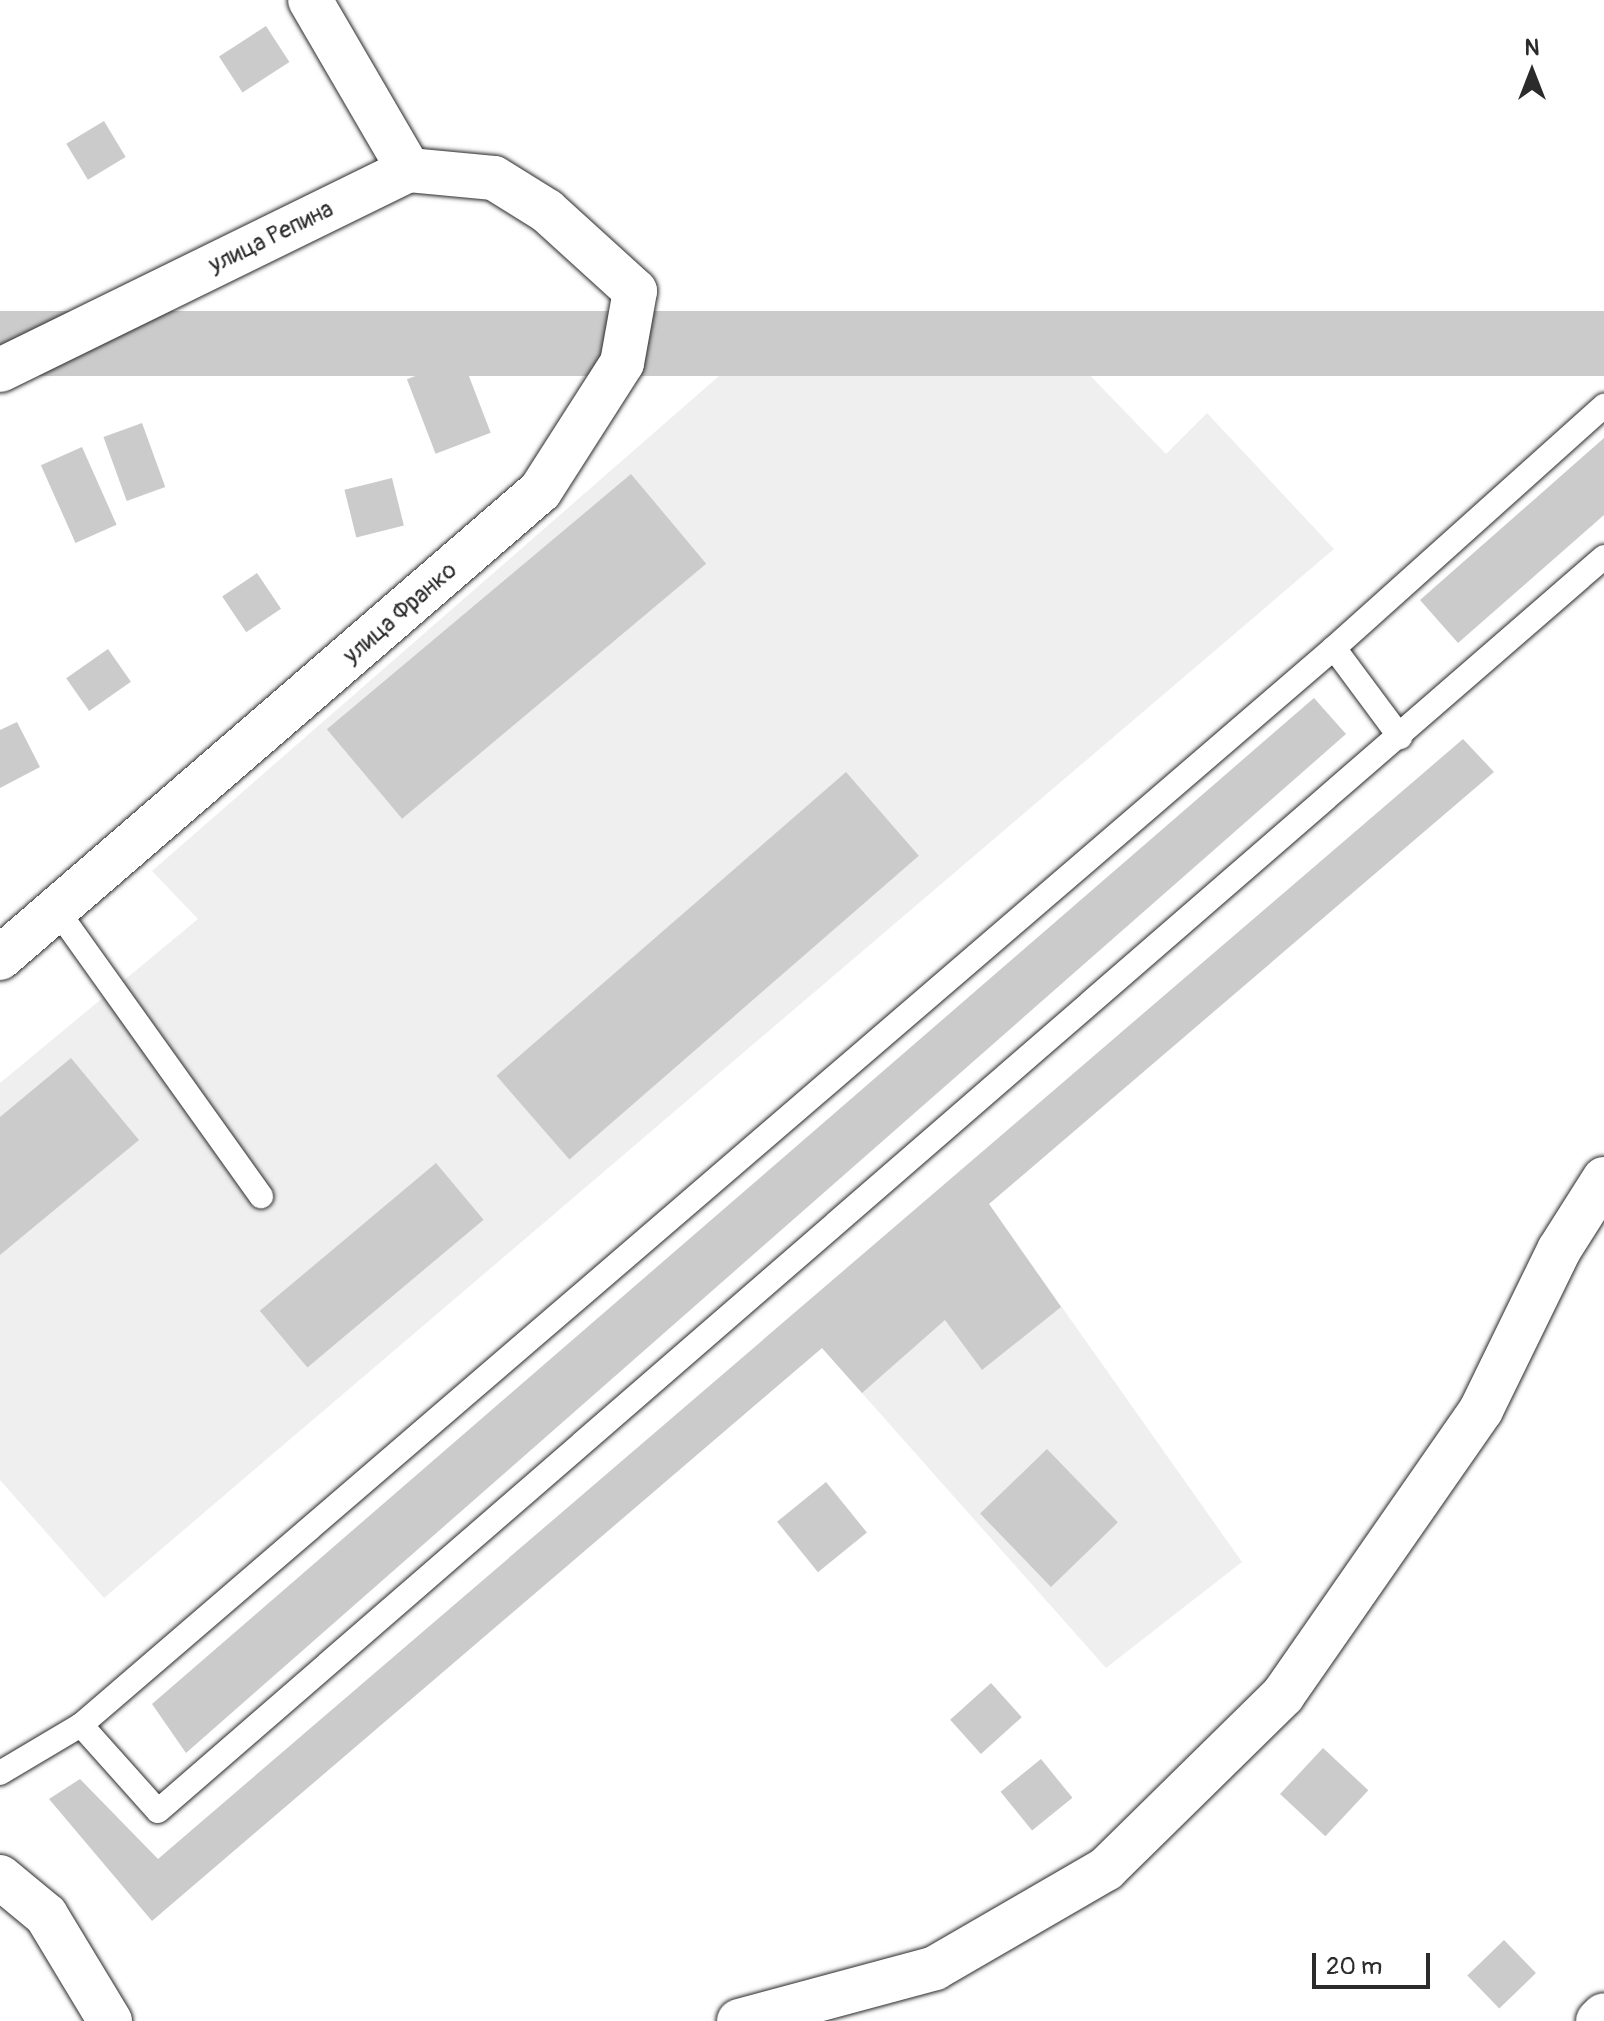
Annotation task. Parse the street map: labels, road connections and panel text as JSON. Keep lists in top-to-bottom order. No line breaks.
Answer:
{"streets":{"street":["улица Репина","улица Франко"]},"crossings":[["улица Репина","улица Франко"]],"scale_bar":"20 m","north":"top"}
